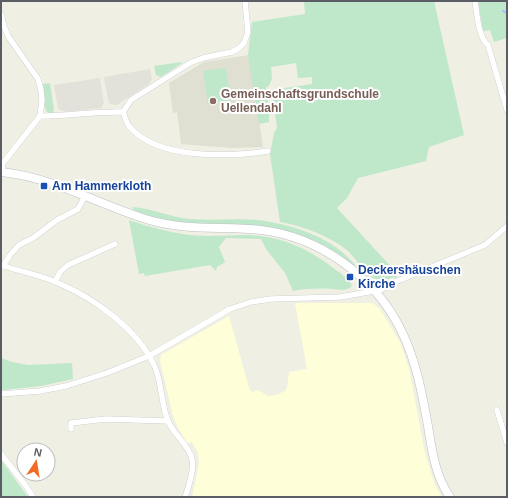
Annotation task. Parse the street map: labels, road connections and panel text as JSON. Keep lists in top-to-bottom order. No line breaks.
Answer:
{"places":{"other":["Gemeinschaftsgrundschule Uellendahl"],"transit":["Am Hammerkloth","Deckershäuschen Kirche"]},"north":"top"}
